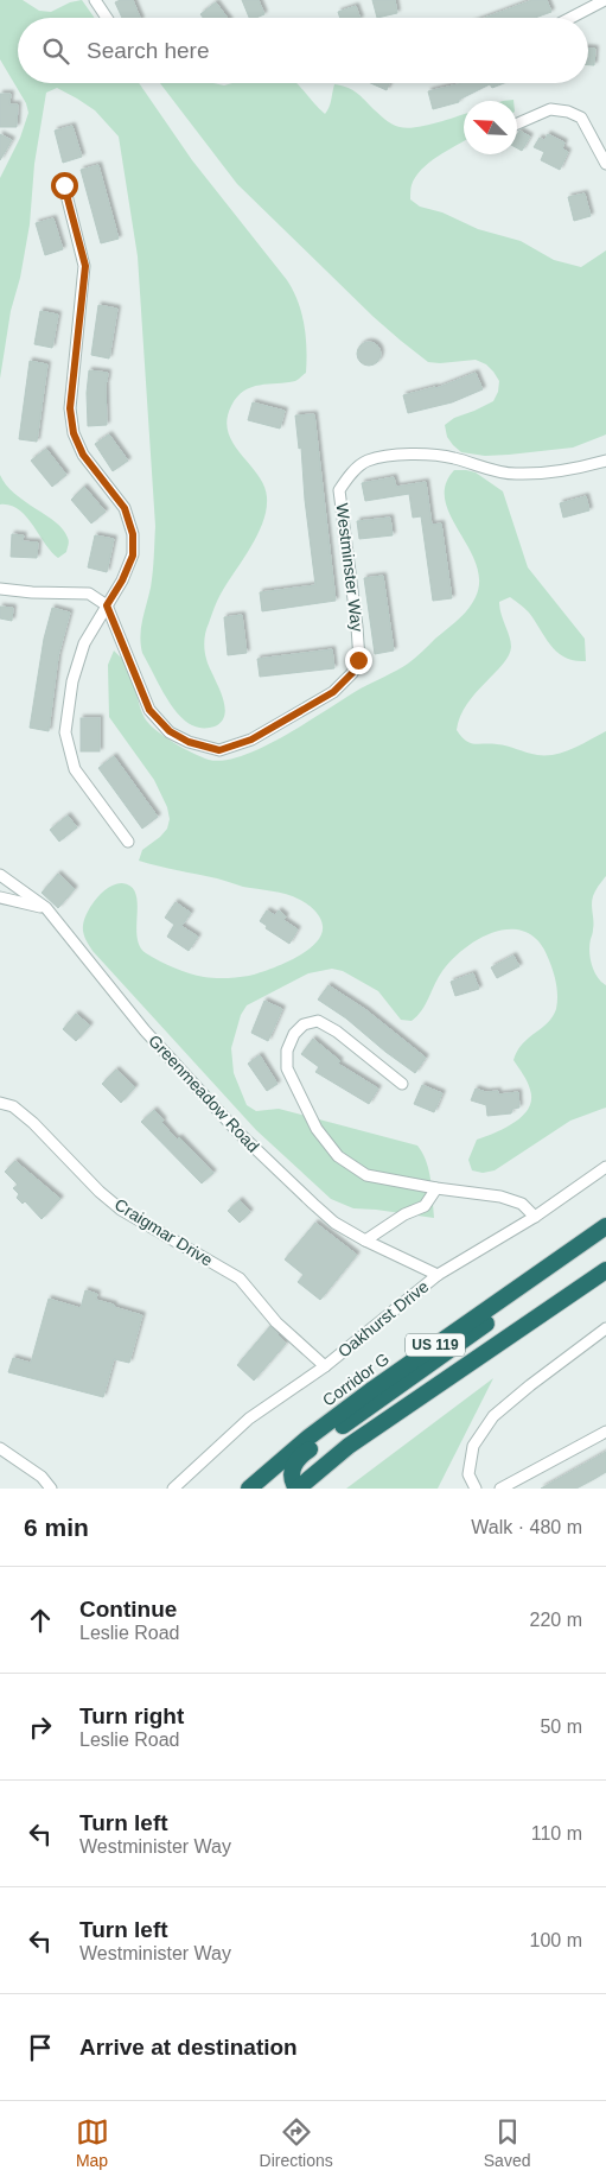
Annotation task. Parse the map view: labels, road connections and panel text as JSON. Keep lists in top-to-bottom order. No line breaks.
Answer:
{"streets":{"highway":["US 119","Corridor G"],"street":["Westminster Way","Greenmeadow Road","Craigmar Drive","Oakhurst Drive"]},"crossings":[["Greenmeadow Road","Oakhurst Drive"],["Craigmar Drive","Oakhurst Drive"]],"north":"top left","page":{"search":"Search here","heading":["6 min","Walk · 480 m"],"list":[["Continue","Leslie Road","220 m"],["Turn right","Leslie Road","50 m"],["Turn left","Westminister Way","110 m"],["Turn left","Westminister Way","100 m"],"Arrive at destination"],"nav":["Map","Directions","Saved"]}}
